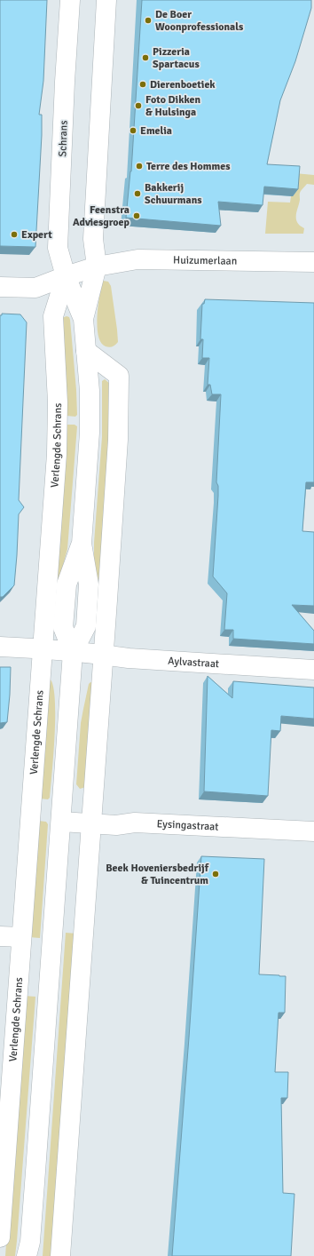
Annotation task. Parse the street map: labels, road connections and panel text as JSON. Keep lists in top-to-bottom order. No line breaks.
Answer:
{"streets":{"street":["Schrans","Huizumerlaan","Verlengde Schrans","Aylvastraat","Eysingastraat"]},"crossings":[["Schrans","Huizumerlaan"],["Schrans","Verlengde Schrans"],["Huizumerlaan","Verlengde Schrans"],["Verlengde Schrans","Aylvastraat"]],"places":["De Boer Woonprofessionals","Pizzeria Spartacus","Dierenboetiek","Foto Dikken & Hulsinga","Emelia","Terre des Hommes","Bakkerij Schuurmans","Feenstra Adviesgroep","Expert","Beek Hoveniersbedrijf & Tuincentrum"]}
